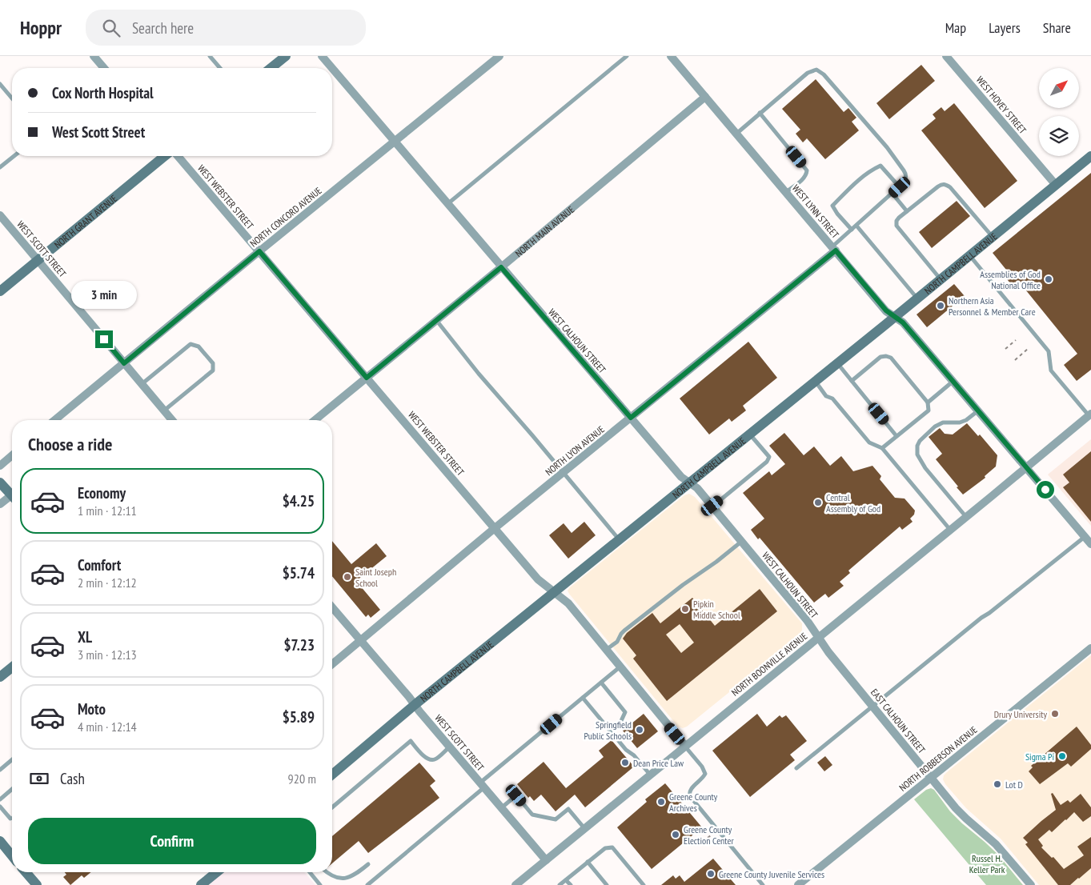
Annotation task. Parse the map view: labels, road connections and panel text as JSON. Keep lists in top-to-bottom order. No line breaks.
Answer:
{"streets":{"main road":["NORTH GRANT AVENUE","NORTH CAMPBELL AVENUE"],"street":["WEST HOVEY STREET","WEST WEBSTER STREET","WEST LYNN STREET","NORTH CONCORD AVENUE","NORTH MAIN AVENUE","WEST SCOTT STREET","WEST CALHOUN STREET","NORTH LYON AVENUE","NORTH BOONVILLE AVENUE","EAST CALHOUN STREET","NORTH ROBBERSON AVENUE"]},"crossings":[["WEST HOVEY STREET","NORTH CAMPBELL AVENUE"],["WEST WEBSTER STREET","NORTH CONCORD AVENUE"],["WEST WEBSTER STREET","NORTH MAIN AVENUE"],["WEST WEBSTER STREET","NORTH CAMPBELL AVENUE"],["WEST WEBSTER STREET","NORTH LYON AVENUE"],["WEST WEBSTER STREET","NORTH BOONVILLE AVENUE"],["WEST LYNN STREET","NORTH MAIN AVENUE"],["WEST LYNN STREET","NORTH CAMPBELL AVENUE"],["WEST LYNN STREET","NORTH LYON AVENUE"],["WEST LYNN STREET","NORTH BOONVILLE AVENUE"],["NORTH CONCORD AVENUE","WEST SCOTT STREET"],["NORTH CONCORD AVENUE","WEST CALHOUN STREET"],["NORTH GRANT AVENUE","WEST SCOTT STREET"],["NORTH MAIN AVENUE","WEST CALHOUN STREET"],["WEST SCOTT STREET","NORTH CAMPBELL AVENUE"],["WEST SCOTT STREET","NORTH LYON AVENUE"],["WEST SCOTT STREET","NORTH BOONVILLE AVENUE"],["NORTH CAMPBELL AVENUE","WEST CALHOUN STREET"],["WEST CALHOUN STREET","NORTH LYON AVENUE"],["WEST CALHOUN STREET","NORTH BOONVILLE AVENUE"],["WEST CALHOUN STREET","EAST CALHOUN STREET"],["NORTH BOONVILLE AVENUE","EAST CALHOUN STREET"],["EAST CALHOUN STREET","NORTH ROBBERSON AVENUE"]],"parks":["Russel H. Keller Park"],"places":["Assemblies of God National Office","Northern Asia Personnel & Member Care","Central Assembly of God","Saint Joseph School","Pipkin Middle School","Drury University","Springfield Public Schools","Sigma Pi","Dean Price Law","Lot D","Greene County Archives","Greene County Election Center","Greene County Juvenile Services"],"north":"top right","page":{"header":"Hoppr","search":"Search here","nav":["Map","Layers","Share"],"banner":["Cox North Hospital","West Scott Street"],"bubble":"3 min","heading":"Choose a ride","list":[{"name":"Economy","note":"1 min · 12:11","value":"$4.25"},{"name":"Comfort","note":"2 min · 12:12","value":"$5.74"},{"name":"XL","note":"3 min · 12:13","value":"$7.23"},{"name":"Moto","note":"4 min · 12:14","value":"$5.89"}],"pay":["Cash","920 m"],"buttons":"Confirm"}}
